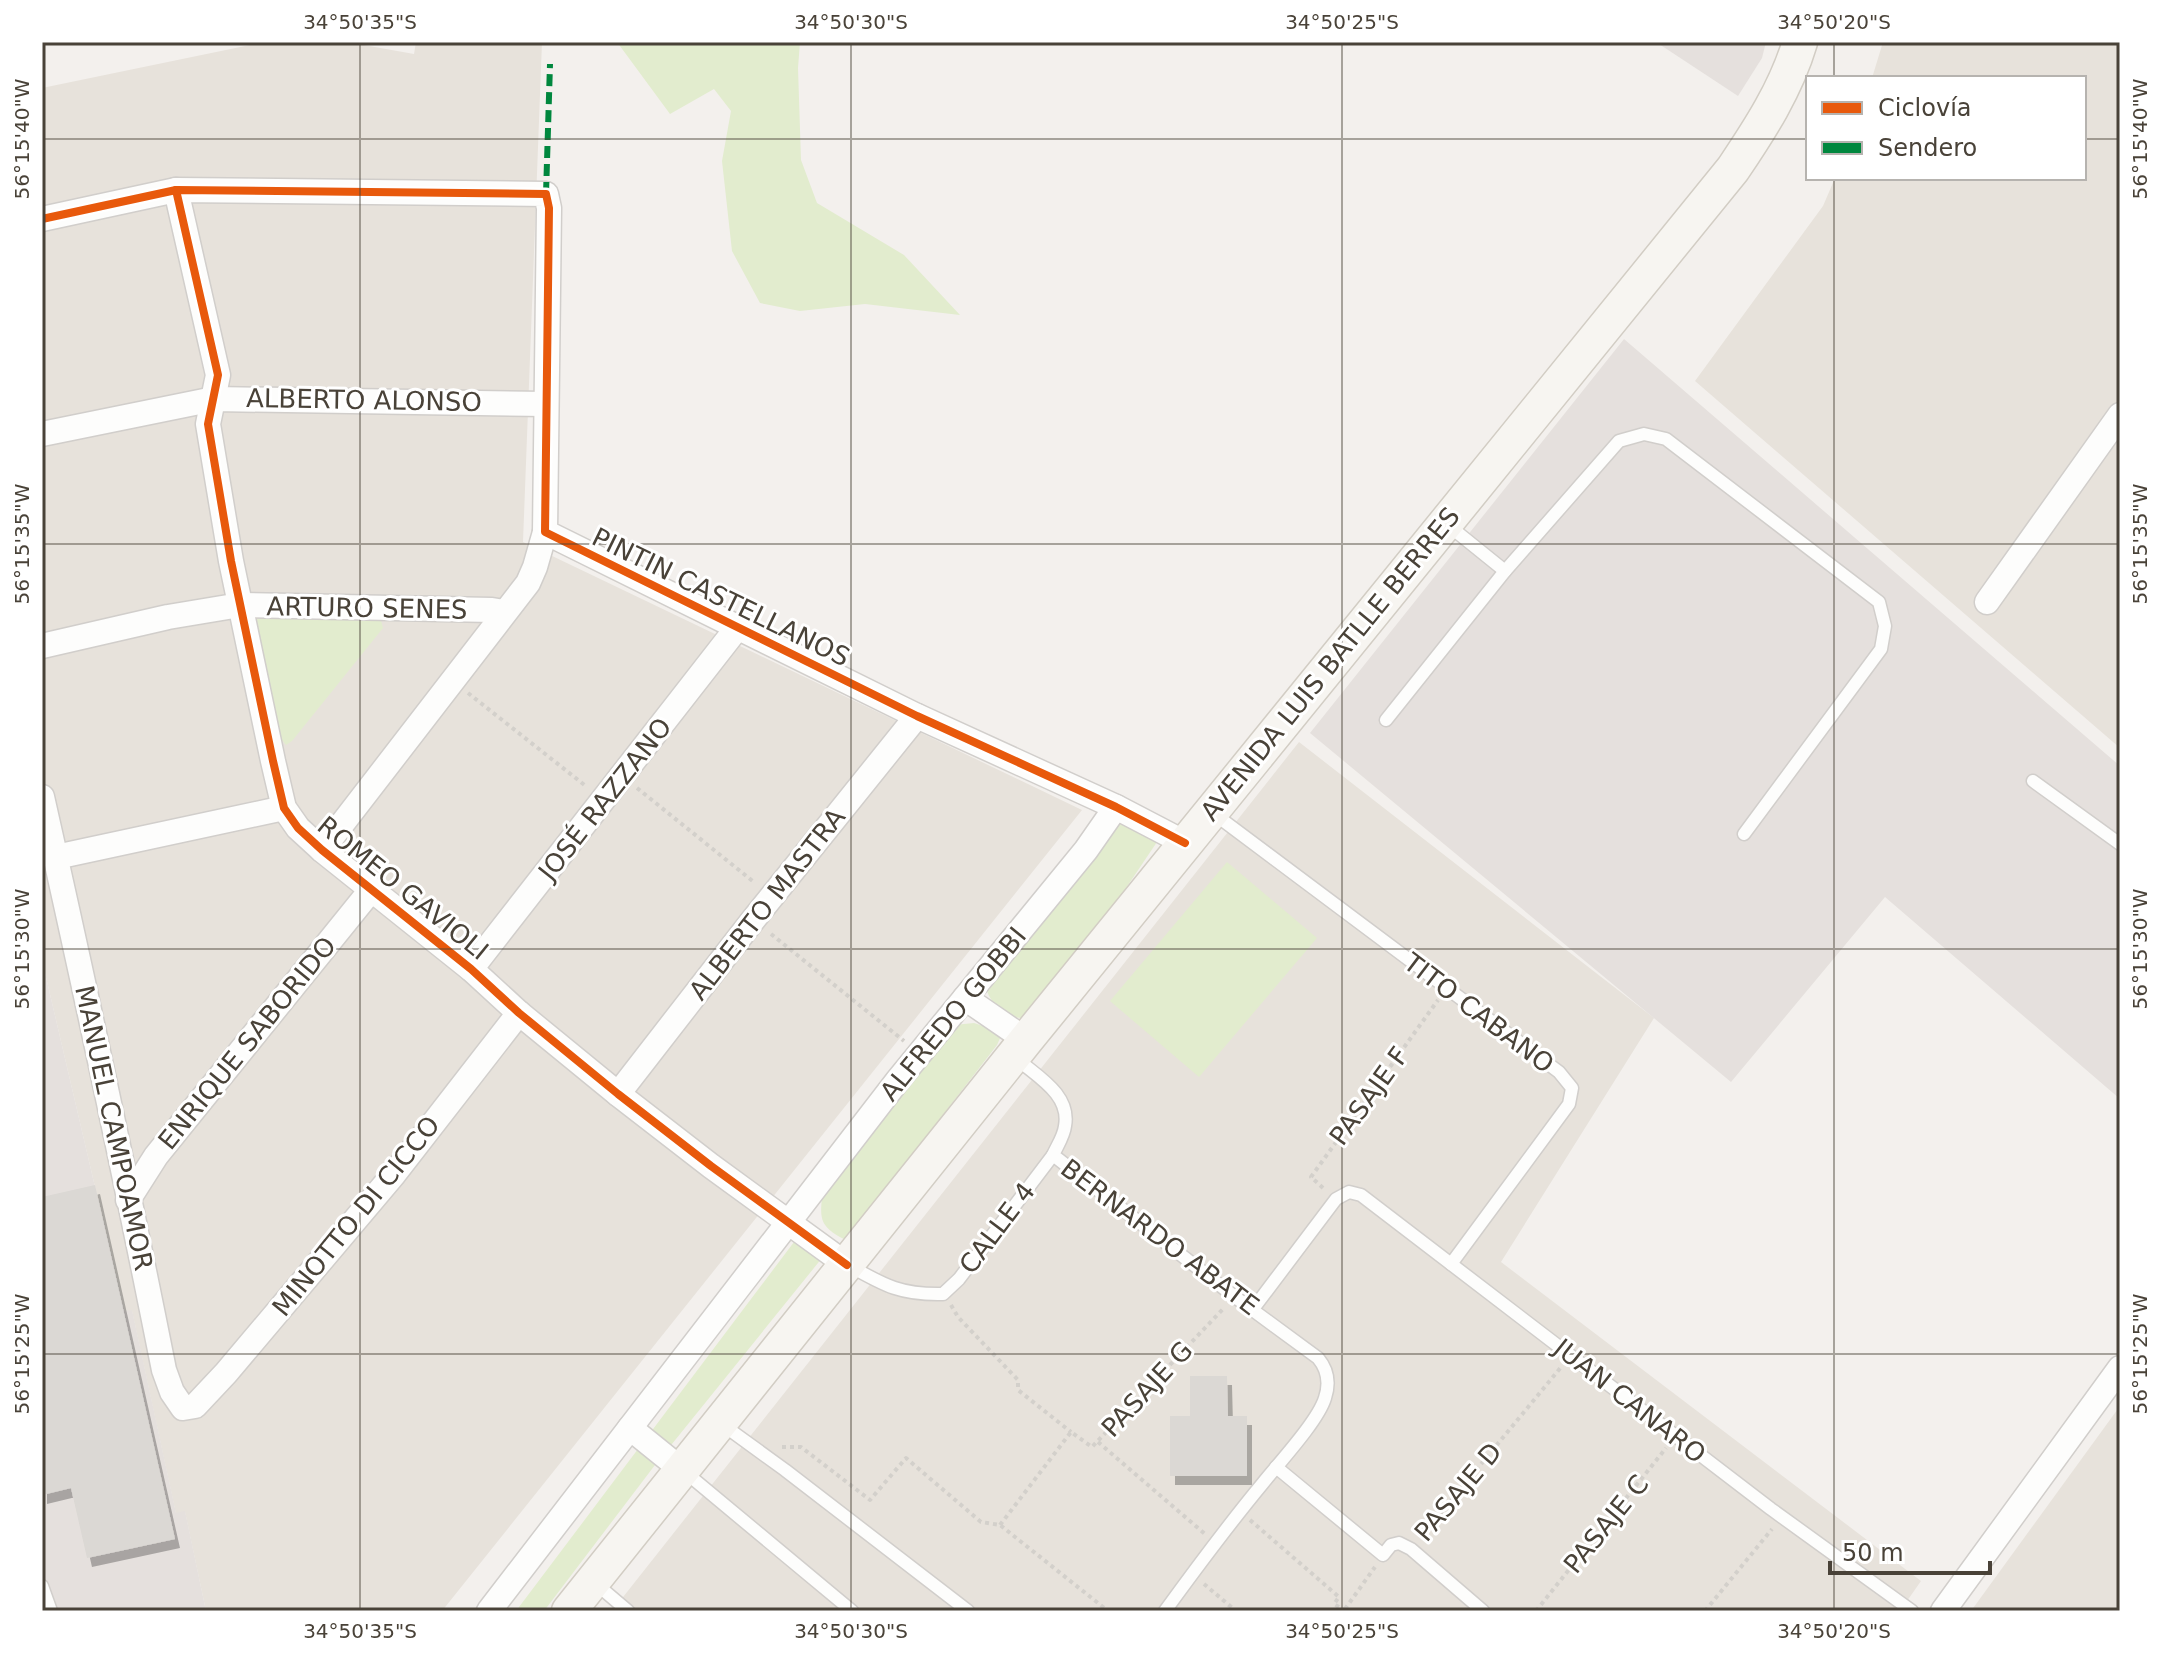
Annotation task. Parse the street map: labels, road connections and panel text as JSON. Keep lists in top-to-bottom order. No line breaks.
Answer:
{"streets":{"main road":["AVENIDA LUIS BATLLE BERRES"],"street":["ALBERTO ALONSO","PINTIN CASTELLANOS","ARTURO SENES","JOSÉ RAZZANO","ROMEO GAVIOLI","ALBERTO MASTRA","ALFREDO GOBBI","ENRIQUE SABORIDO","MANUEL CAMPOAMOR","MINOTTO DI CICCO"],"lane":["TITO CABANO","CALLE 4","BERNARDO ABATE","JUAN CANARO","PASAJE D"],"path":["PASAJE F","PASAJE G","PASAJE C"]},"crossings":[["ALBERTO ALONSO","ROMEO GAVIOLI"],["PINTIN CASTELLANOS","AVENIDA LUIS BATLLE BERRES"],["PINTIN CASTELLANOS","JOSÉ RAZZANO"],["PINTIN CASTELLANOS","ALBERTO MASTRA"],["PINTIN CASTELLANOS","ALFREDO GOBBI"],["ARTURO SENES","ROMEO GAVIOLI"],["AVENIDA LUIS BATLLE BERRES","ROMEO GAVIOLI"],["AVENIDA LUIS BATLLE BERRES","TITO CABANO"],["AVENIDA LUIS BATLLE BERRES","CALLE 4"],["AVENIDA LUIS BATLLE BERRES","BERNARDO ABATE"],["JOSÉ RAZZANO","ROMEO GAVIOLI"],["ROMEO GAVIOLI","ALBERTO MASTRA"],["ROMEO GAVIOLI","ALFREDO GOBBI"],["ROMEO GAVIOLI","ENRIQUE SABORIDO"],["ROMEO GAVIOLI","MINOTTO DI CICCO"],["ROMEO GAVIOLI","CALLE 4"],["TITO CABANO","PASAJE F"],["TITO CABANO","JUAN CANARO"],["ENRIQUE SABORIDO","MANUEL CAMPOAMOR"],["PASAJE F","JUAN CANARO"],["MANUEL CAMPOAMOR","MINOTTO DI CICCO"],["CALLE 4","BERNARDO ABATE"],["BERNARDO ABATE","PASAJE G"],["JUAN CANARO","PASAJE D"],["JUAN CANARO","PASAJE C"]],"legend":["Ciclovía","Sendero"],"scale_bar":"50 m","coordinates":["34°50'35\"S","34°50'30\"S","34°50'25\"S","34°50'20\"S","56°15'40\"W","56°15'35\"W","56°15'30\"W","56°15'25\"W"]}
